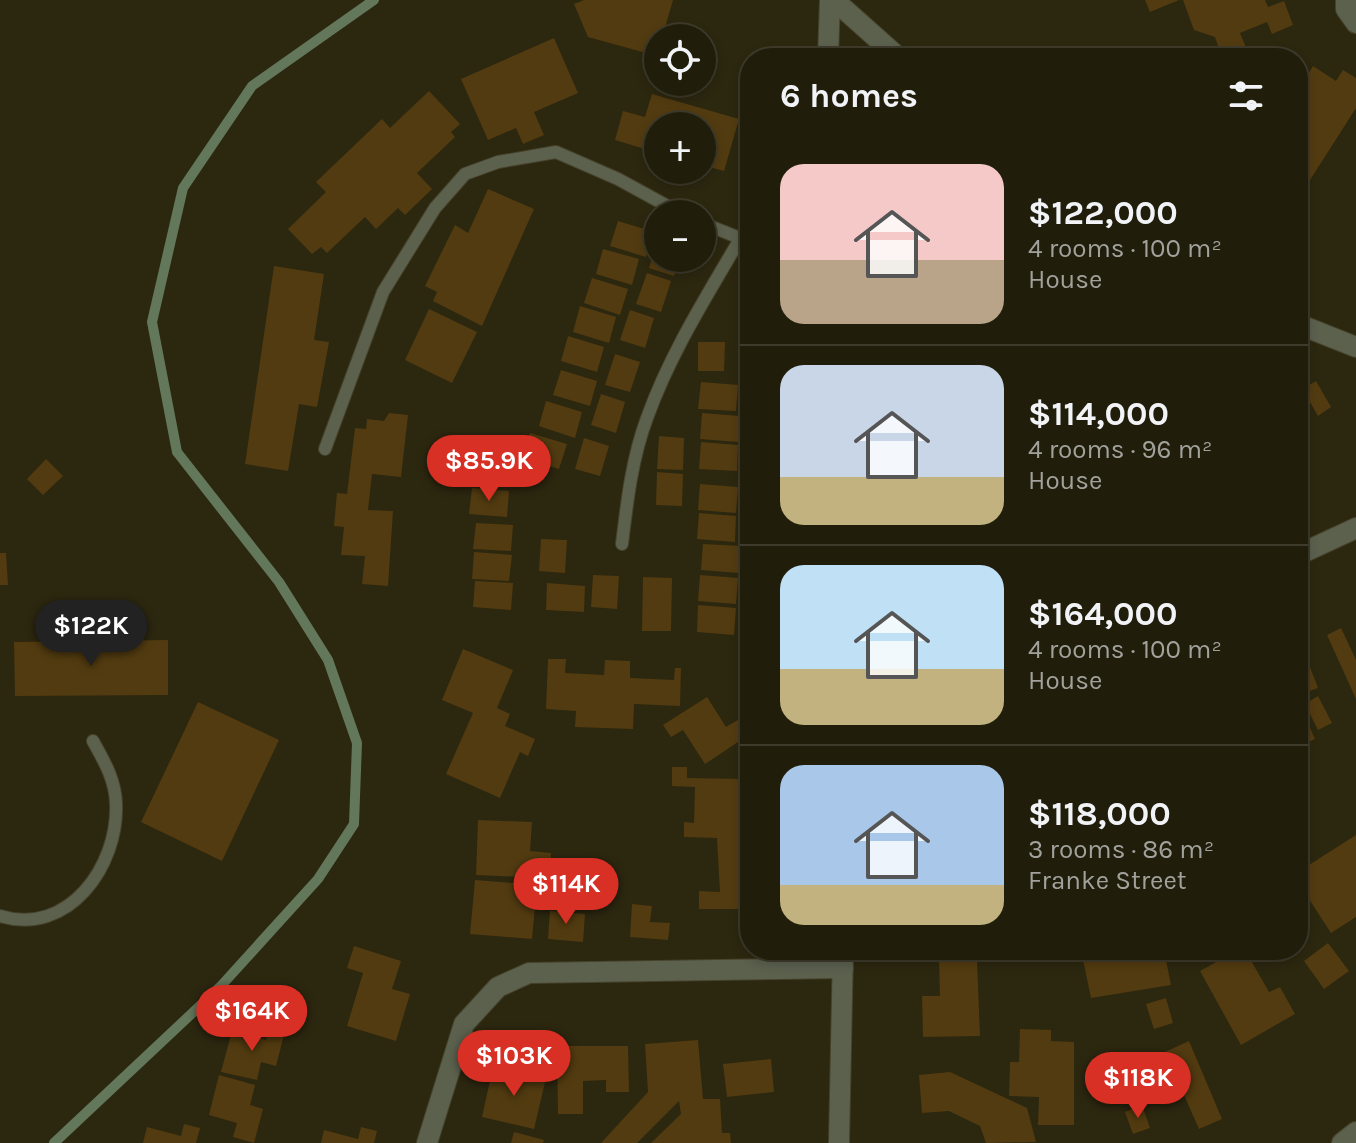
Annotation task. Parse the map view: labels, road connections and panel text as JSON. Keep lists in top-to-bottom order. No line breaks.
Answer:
{"page":{"map_buttons":["+","−"],"heading":"6 homes","list":[{"name":"$122,000","note":"4 rooms · 100 m² · House"},{"name":"$114,000","note":"4 rooms · 96 m² · House"},{"name":"$164,000","note":"4 rooms · 100 m² · House"},{"name":"$118,000","note":"3 rooms · 86 m² · Franke Street"}],"price":["$85.9K","$122K","$114K","$164K","$103K","$118K"]}}
